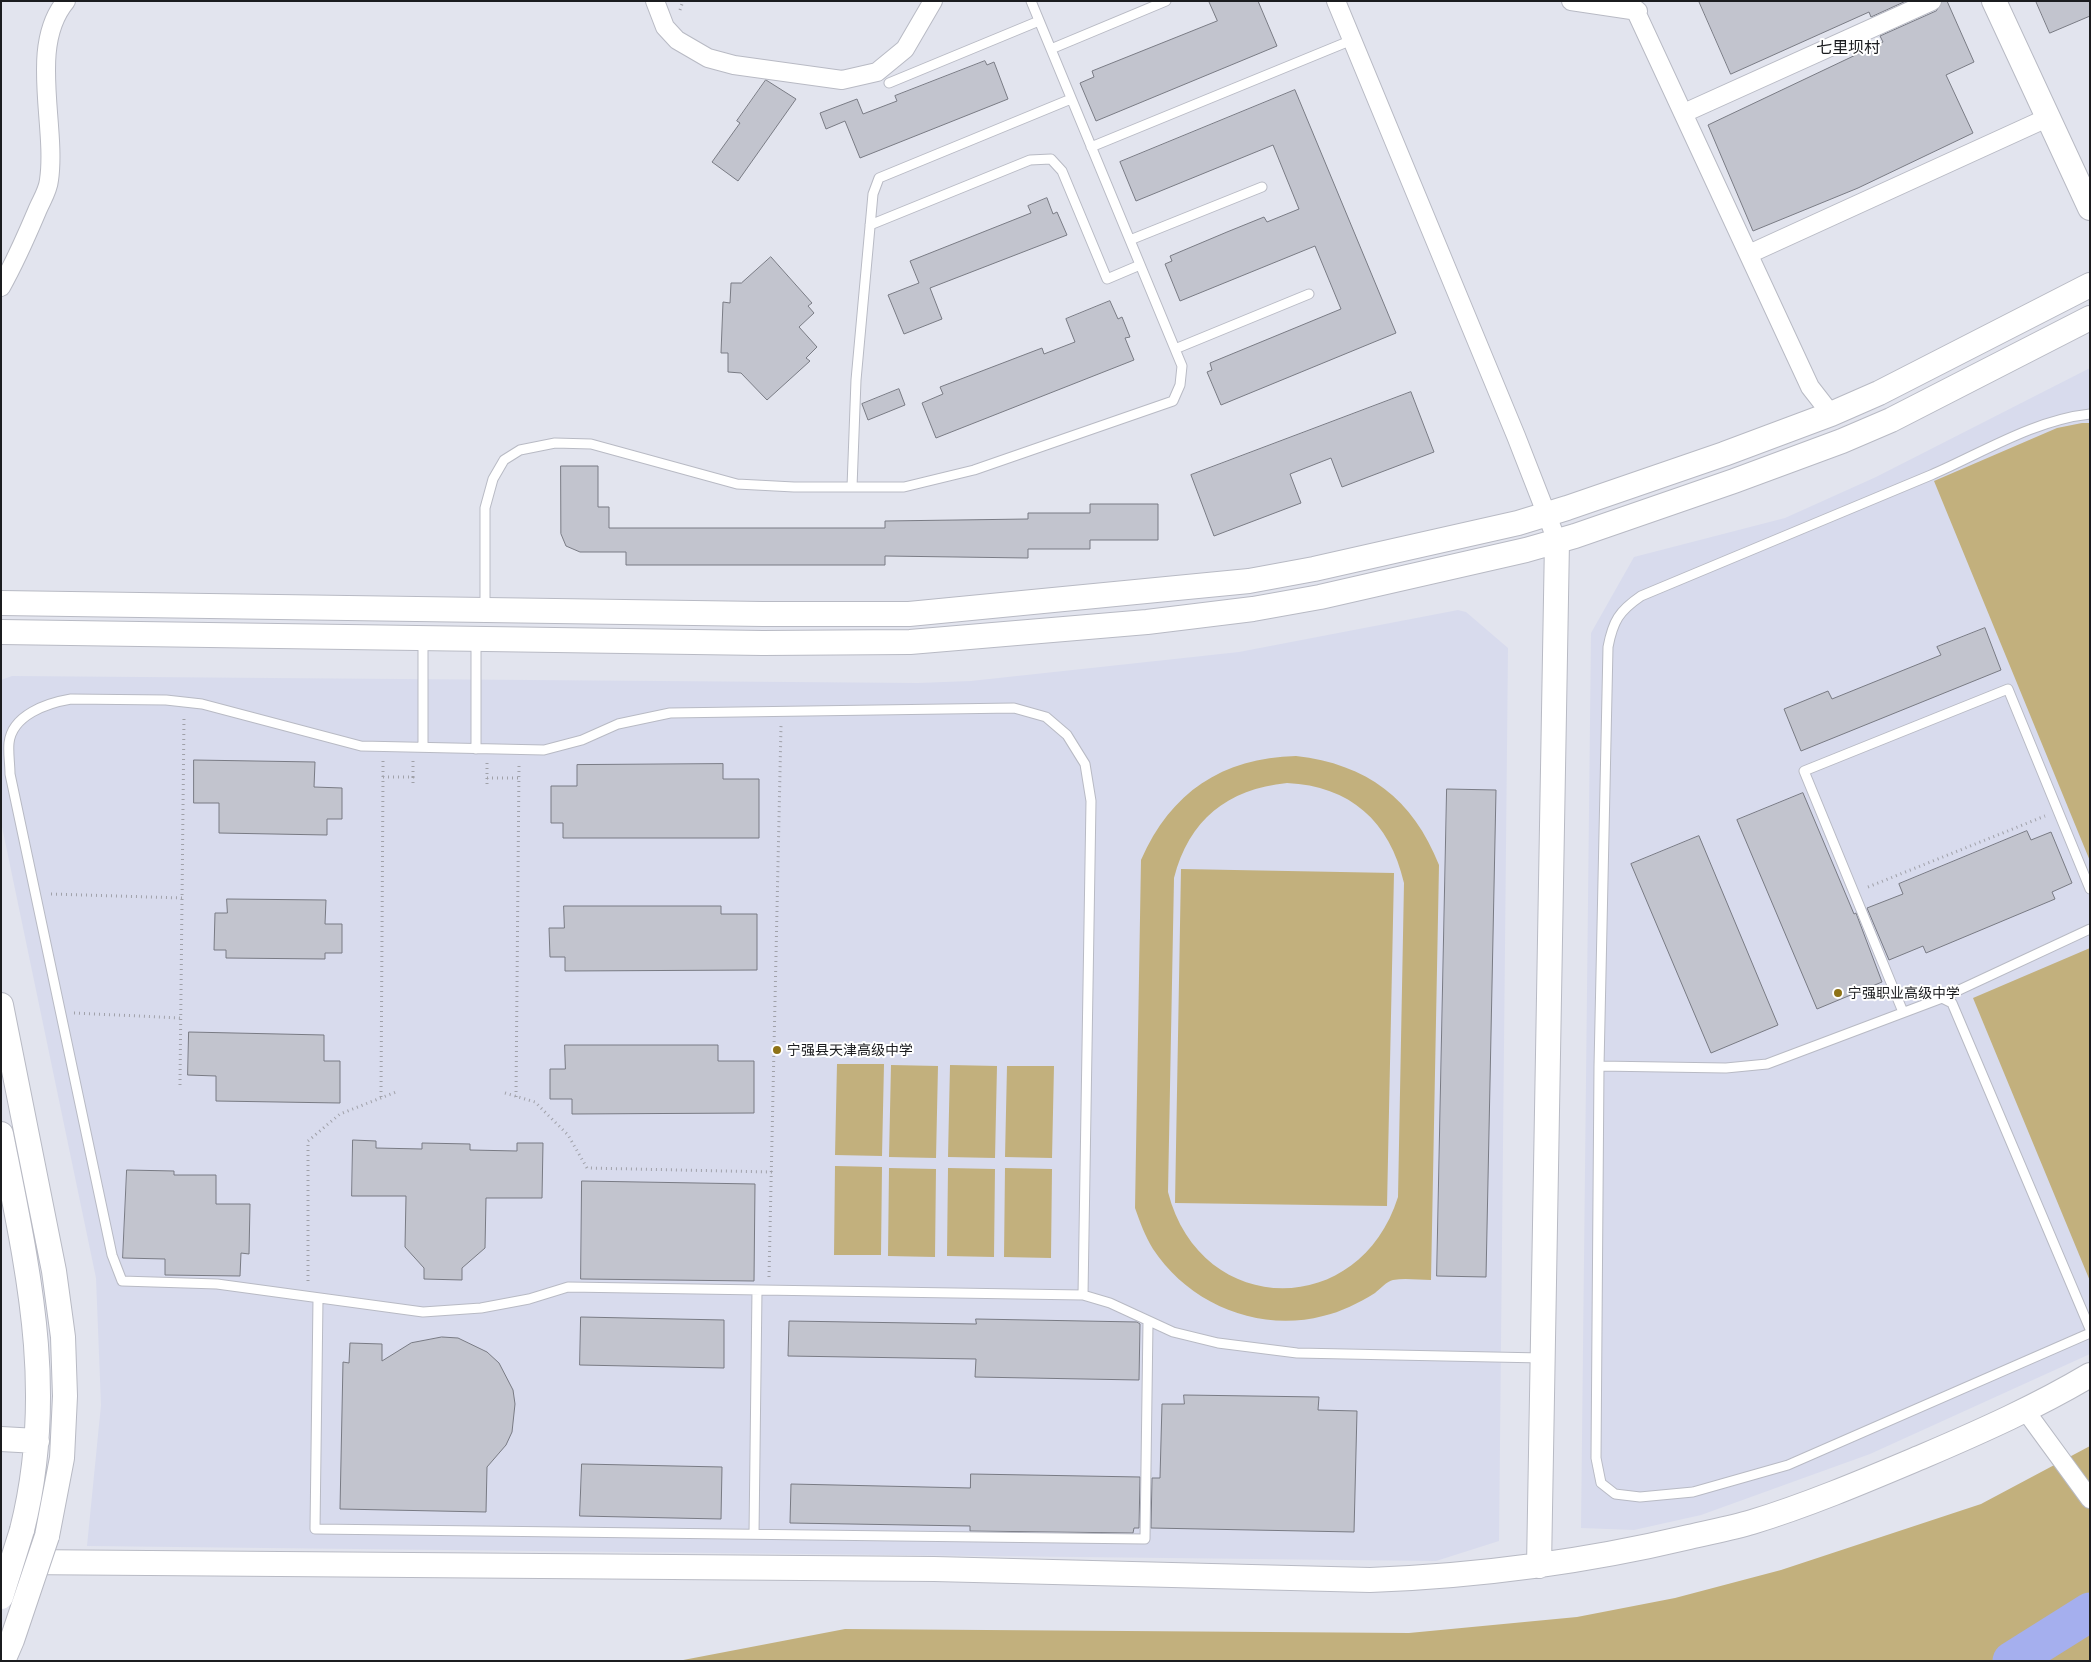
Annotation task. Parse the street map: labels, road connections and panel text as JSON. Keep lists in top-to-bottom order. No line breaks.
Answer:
{"districts":["七里坝村"],"places":["宁强职业高级中学","宁强县天津高级中学"]}
